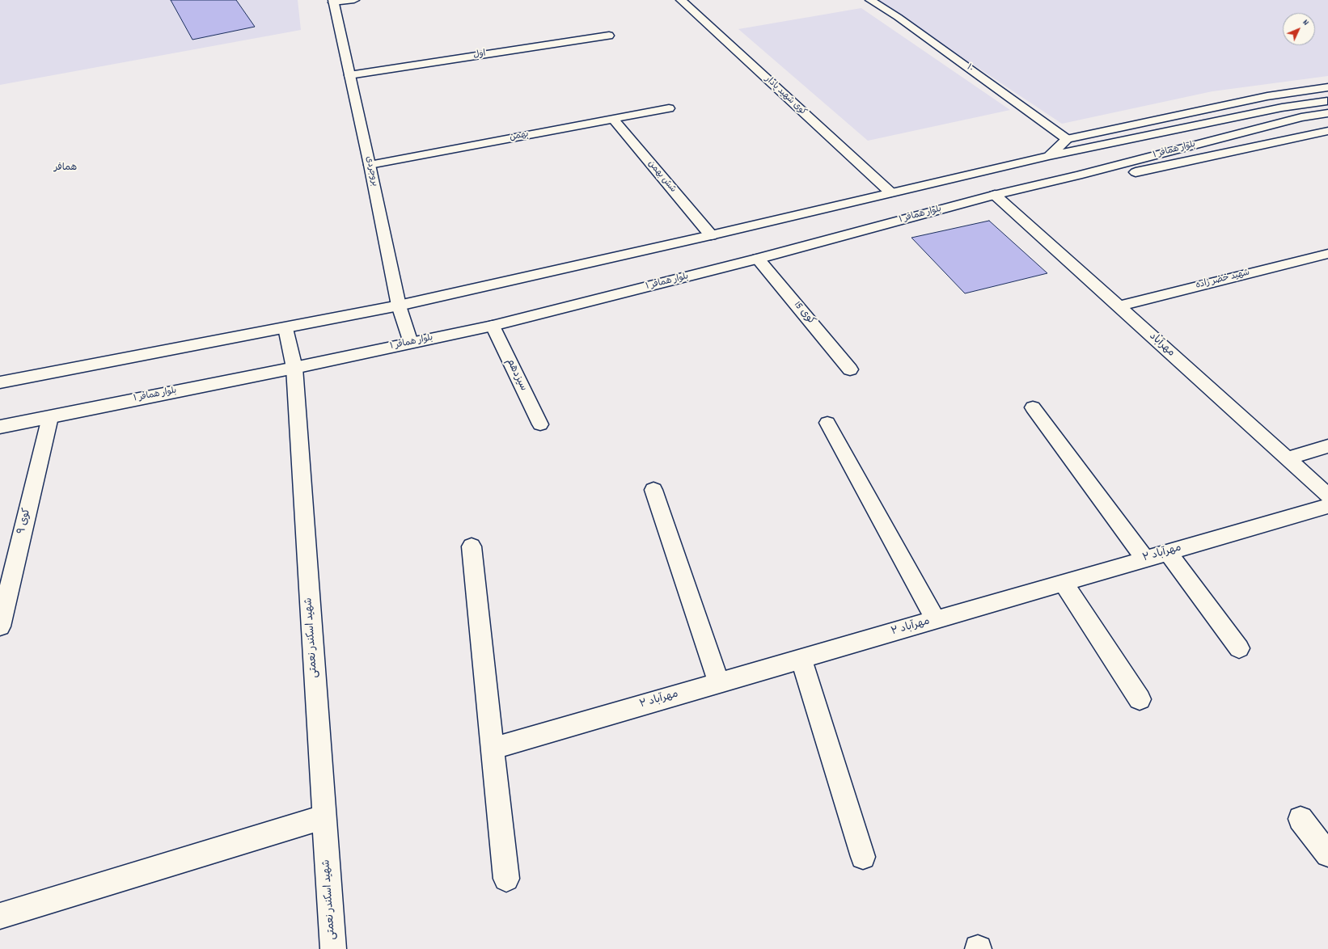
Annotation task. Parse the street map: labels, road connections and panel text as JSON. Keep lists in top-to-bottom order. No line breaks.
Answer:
{"streets":{"street":["اول","۱۰","کوی شهید پادار","بهمن","بلوار همافر ۱","بروجردی","شش بهمن","شهید خضر زاده","کوی 15","مهرآباد","سیزدهم","کوی ۹","مهرآباد ۲","شهید اسکندر نعمتی"]},"crossings":[["اول","بروجردی"],["کوی شهید پادار","بلوار همافر ۱"],["بهمن","بروجردی"],["بهمن","شش بهمن"],["بلوار همافر ۱","بروجردی"],["بلوار همافر ۱","شش بهمن"],["بلوار همافر ۱","کوی 15"],["بلوار همافر ۱","مهرآباد"],["بلوار همافر ۱","سیزدهم"],["بلوار همافر ۱","کوی ۹"],["بلوار همافر ۱","شهید اسکندر نعمتی"],["شهید خضر زاده","مهرآباد"]],"districts":["همافر"],"north":"top right"}
